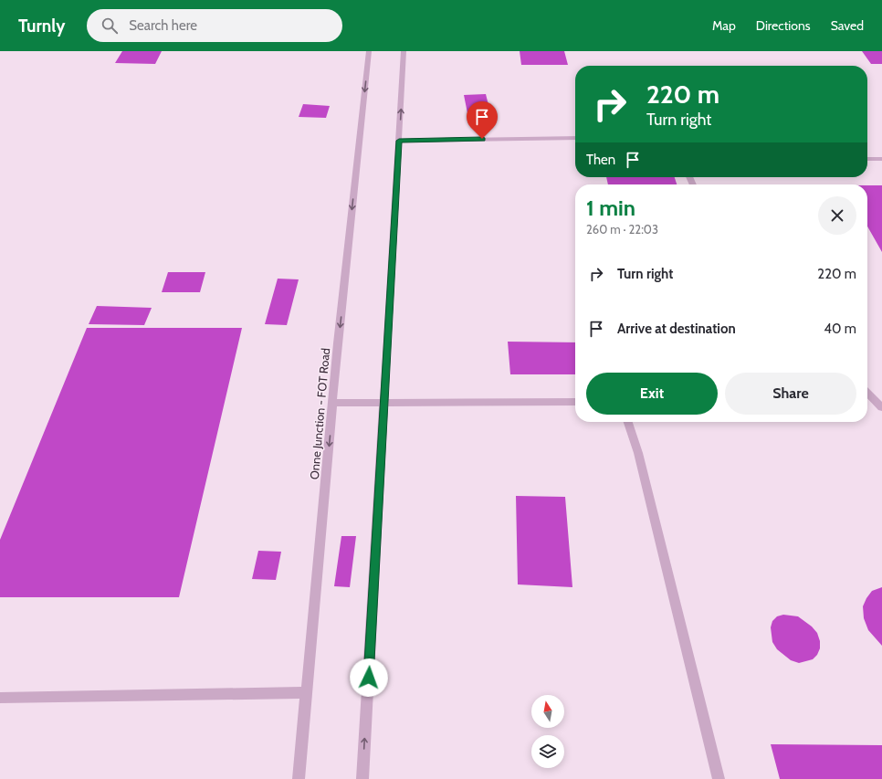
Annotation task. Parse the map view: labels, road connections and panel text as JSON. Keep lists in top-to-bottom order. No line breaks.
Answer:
{"streets":{"street":["Onne Junction - FOT Road"]},"north":"top","page":{"header":"Turnly","search":"Search here","nav":["Map","Directions","Saved"],"turn":["220 m","Turn right"],"then":"Then","heading":["1 min","260 m · 22:03"],"list":[{"name":"Turn right","value":"220 m"},{"name":"Arrive at destination","value":"40 m"}],"buttons":["Exit","Share"]}}
